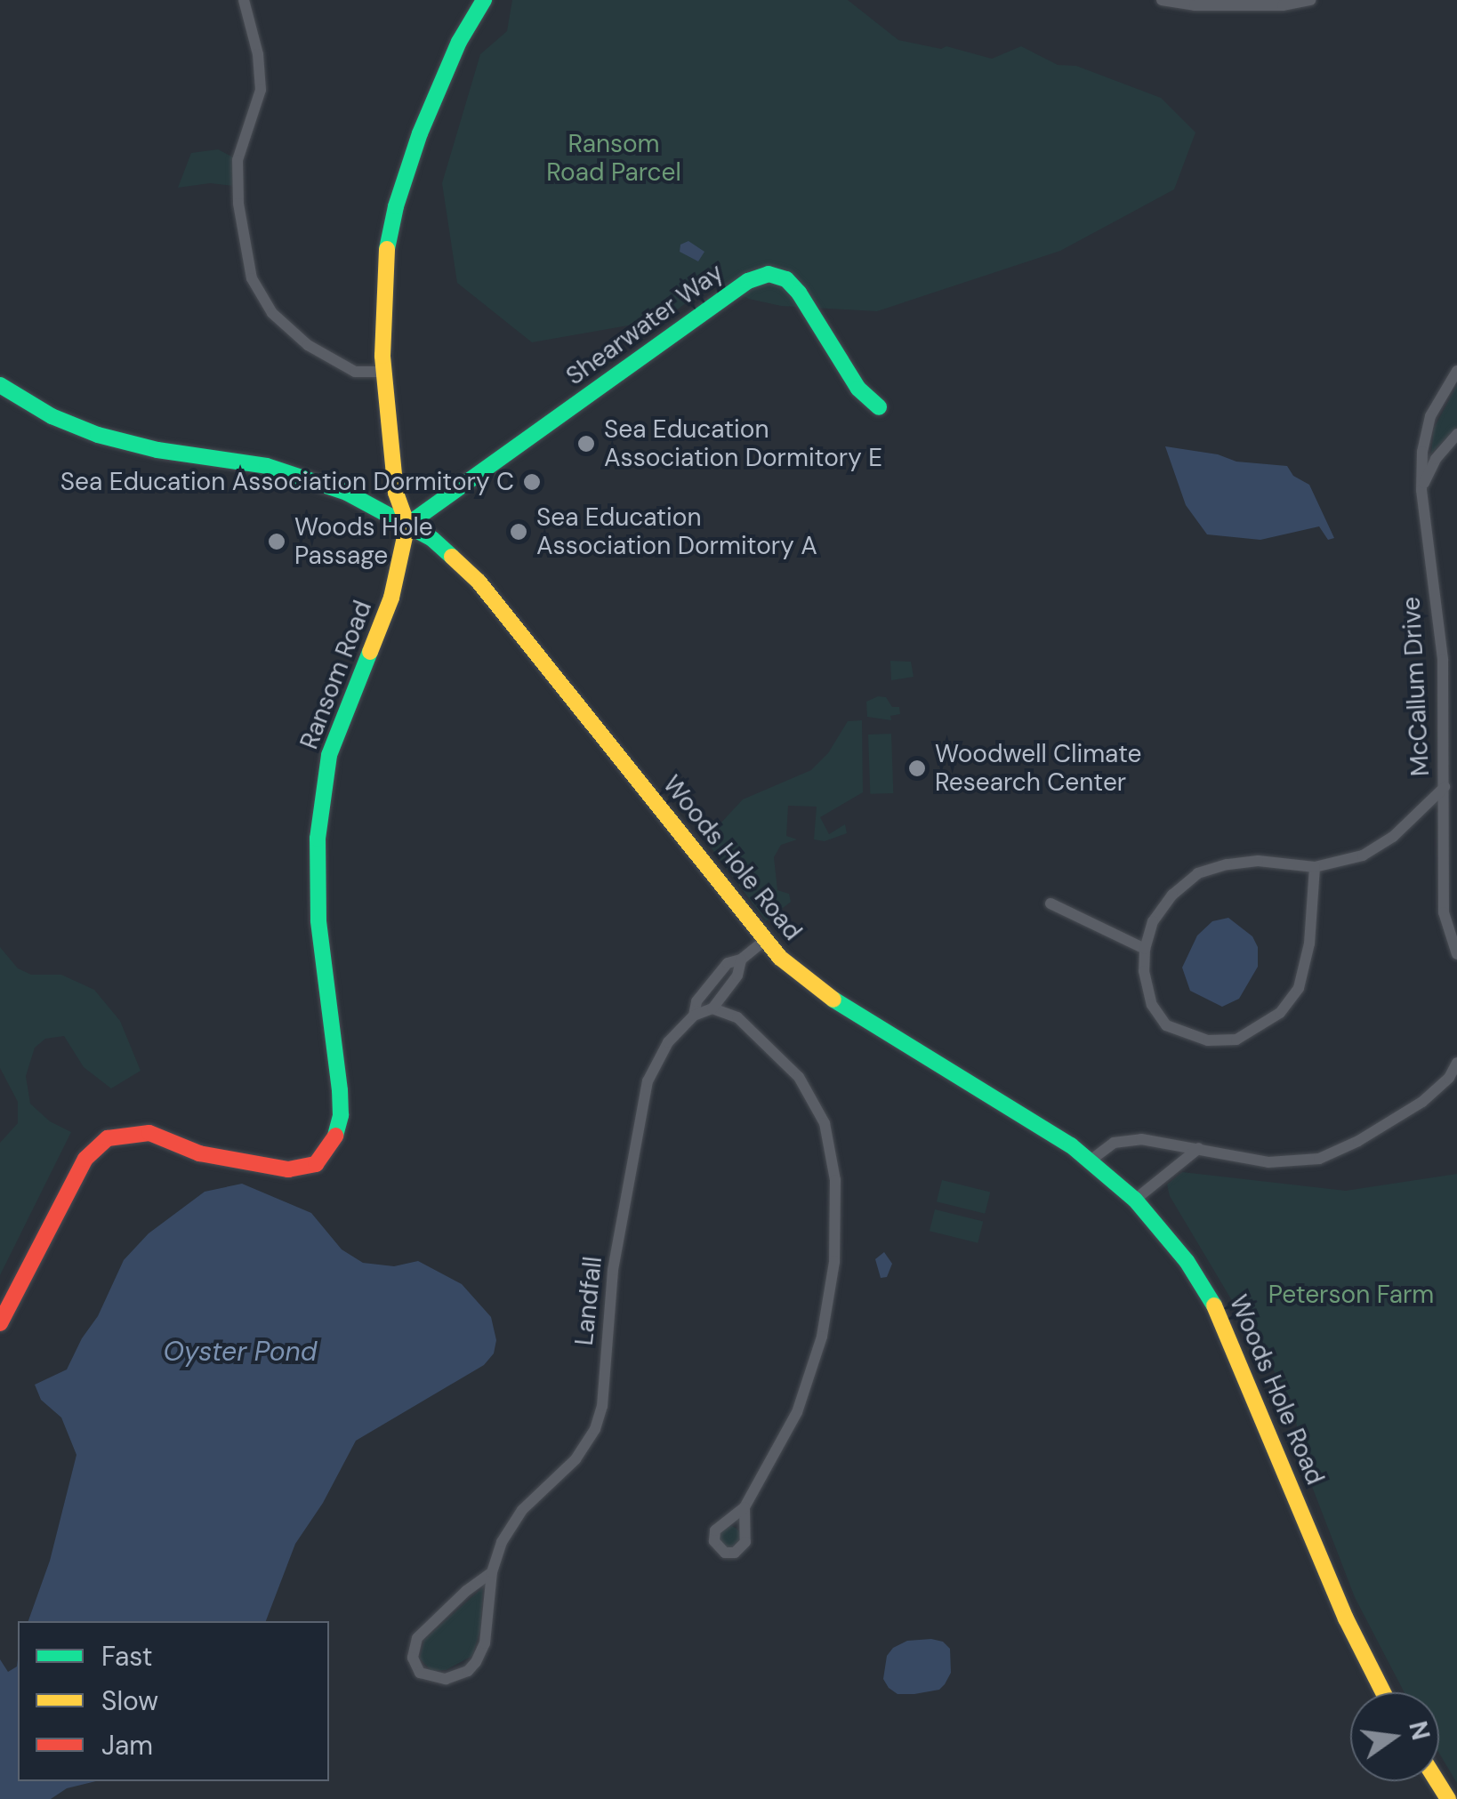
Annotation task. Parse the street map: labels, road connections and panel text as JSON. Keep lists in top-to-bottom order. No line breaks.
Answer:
{"streets":{"main road":["Shearwater Way","Ransom Road","Woods Hole Road"],"street":["McCallum Drive","Landfall"]},"crossings":[["Shearwater Way","Ransom Road"],["Shearwater Way","Woods Hole Road"],["Ransom Road","Woods Hole Road"],["Woods Hole Road","Landfall"]],"water":["Oyster Pond"],"parks":["Ransom Road Parcel","Peterson Farm"],"places":["Sea Education Association Dormitory E","Sea Education Association Dormitory C","Sea Education Association Dormitory A","Woods Hole Passage","Woodwell Climate Research Center"],"legend":["Fast","Slow","Jam"],"north":"right"}
